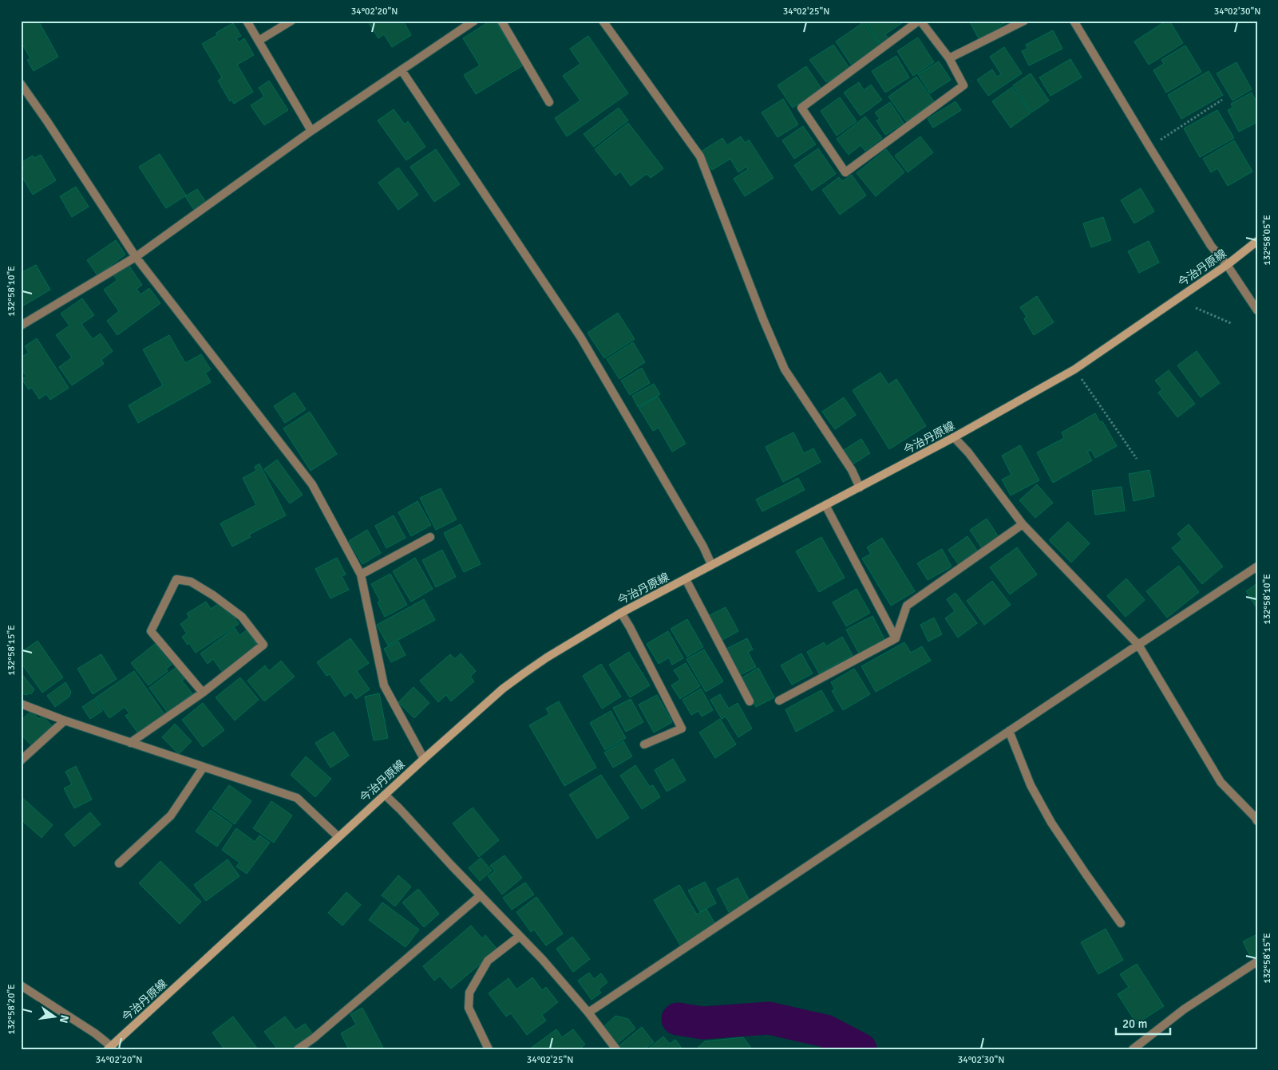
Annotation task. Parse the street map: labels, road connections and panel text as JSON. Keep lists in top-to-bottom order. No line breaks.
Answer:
{"streets":{"main road":["今治丹原線"]},"scale_bar":"20 m","north":"right","coordinates":["34°02'20\"N","34°02'25\"N","34°02'30\"N","132°58'05\"E","132°58'10\"E","132°58'15\"E","132°58'20\"E"]}
